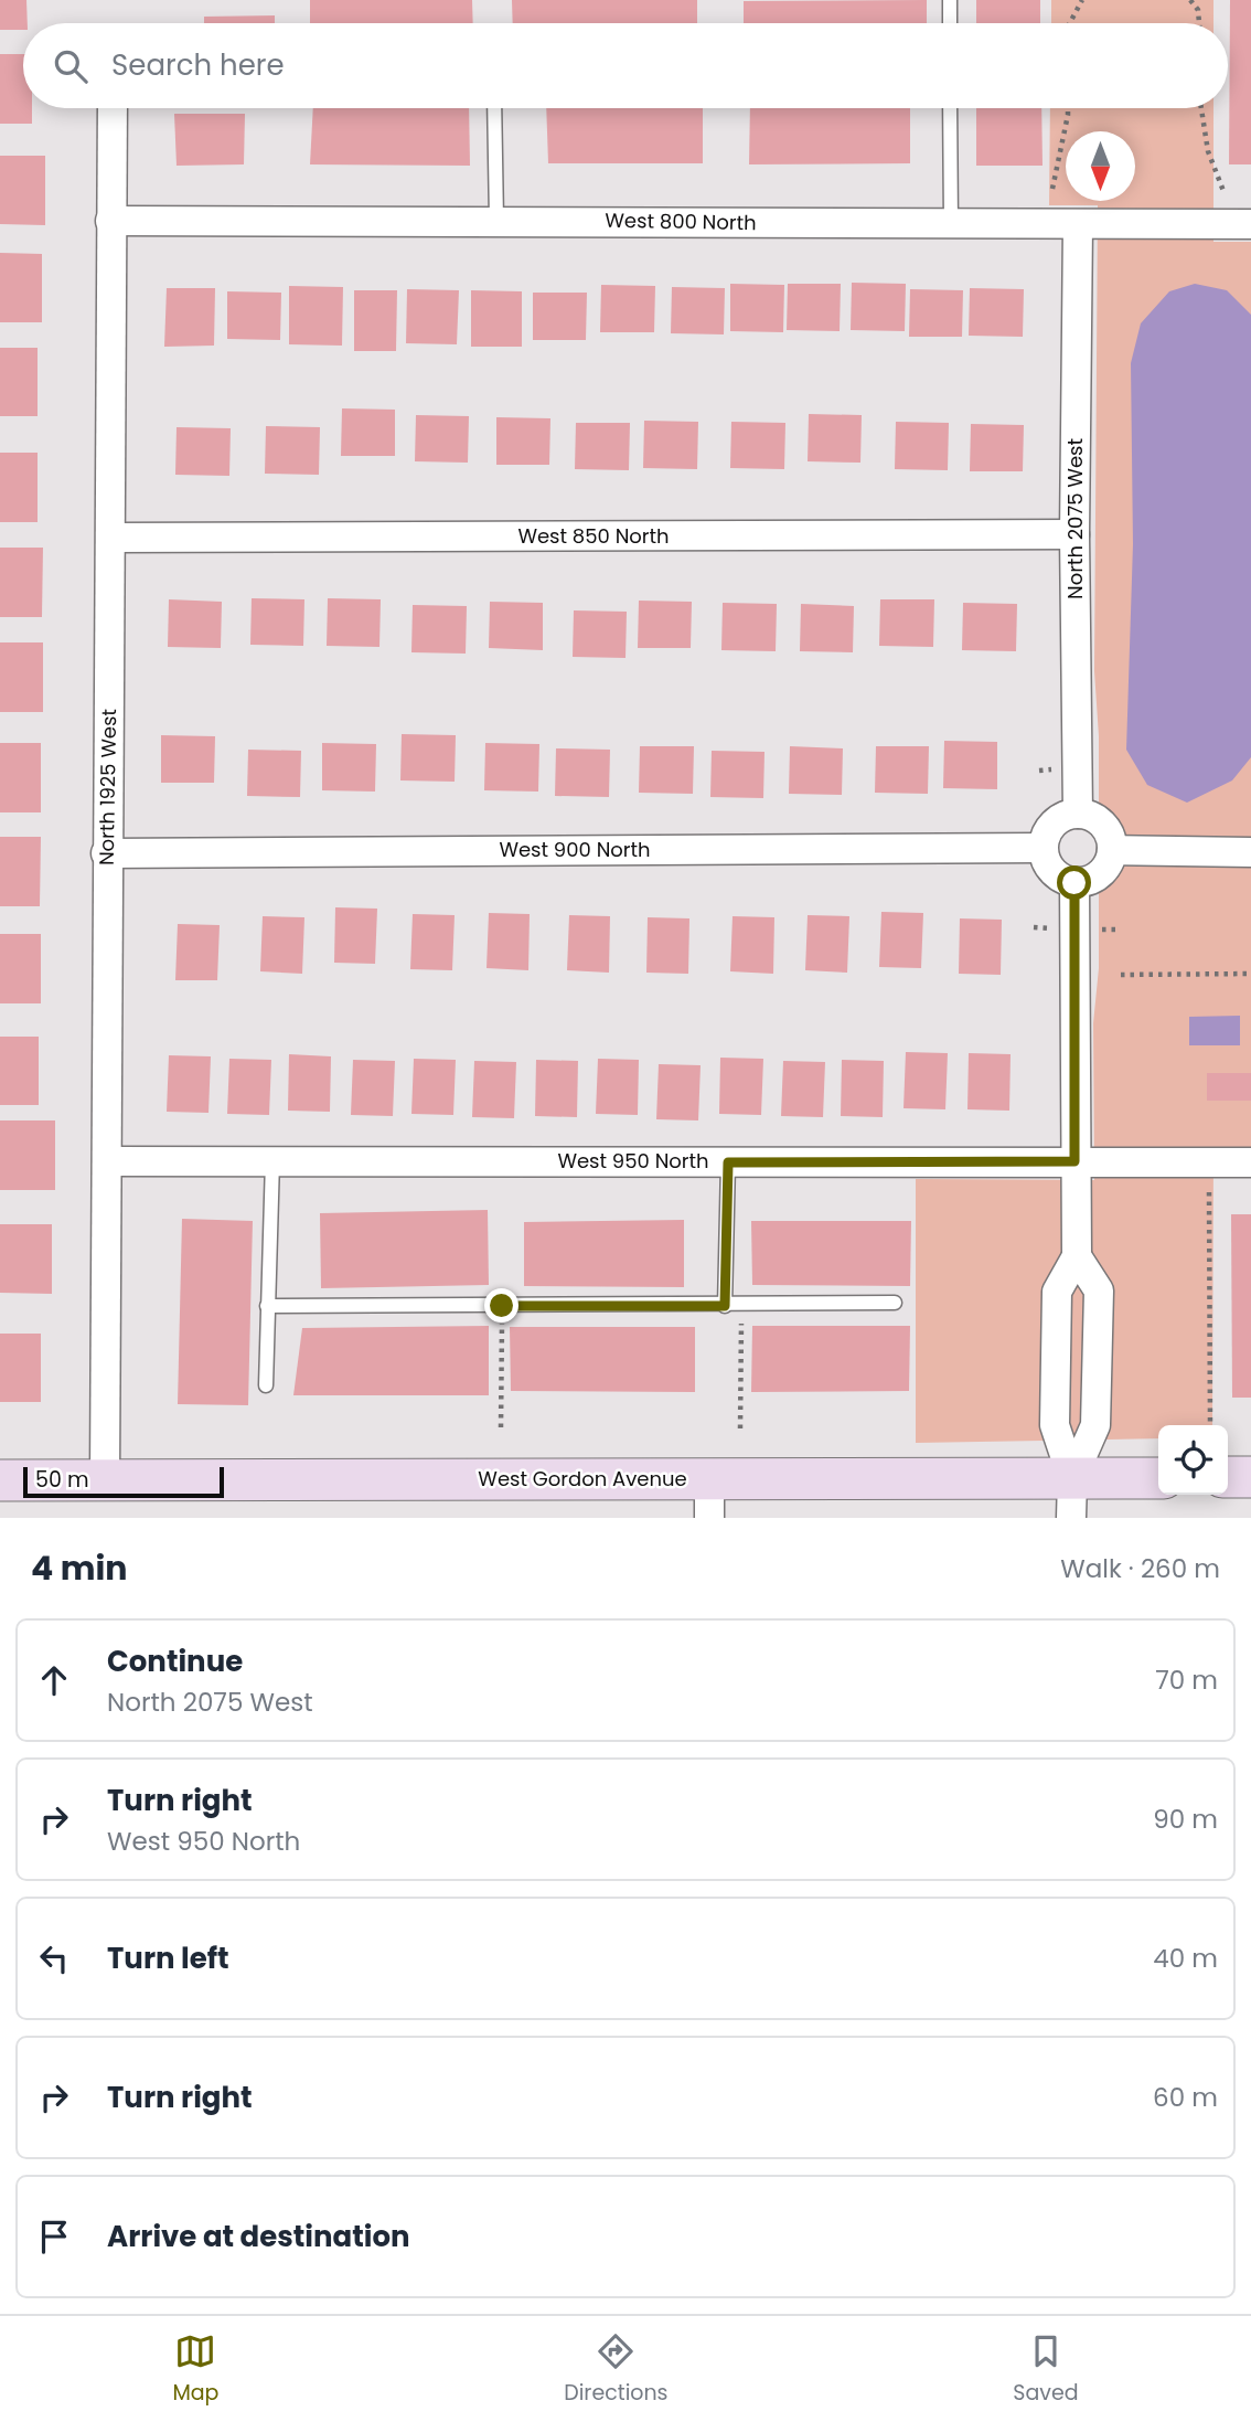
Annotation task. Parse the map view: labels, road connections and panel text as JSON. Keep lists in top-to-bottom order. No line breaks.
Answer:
{"streets":{"main road":["West Gordon Avenue"],"street":["West 800 North","North 2075 West","West 850 North","North 1925 West","West 900 North","West 950 North"]},"crossings":[["West 800 North","North 2075 West"],["West 800 North","North 1925 West"],["North 2075 West","West 850 North"],["North 2075 West","West 900 North"],["West 850 North","North 1925 West"],["North 1925 West","West 900 North"],["North 1925 West","West 950 North"],["North 1925 West","West Gordon Avenue"]],"scale_bar":"50 m","north":"bottom","page":{"search":"Search here","scale":"50 m","heading":["4 min","Walk · 260 m"],"list":[["Continue","North 2075 West","70 m"],["Turn right","West 950 North","90 m"],["Turn left","40 m"],["Turn right","60 m"],"Arrive at destination"],"nav":["Map","Directions","Saved"]}}
